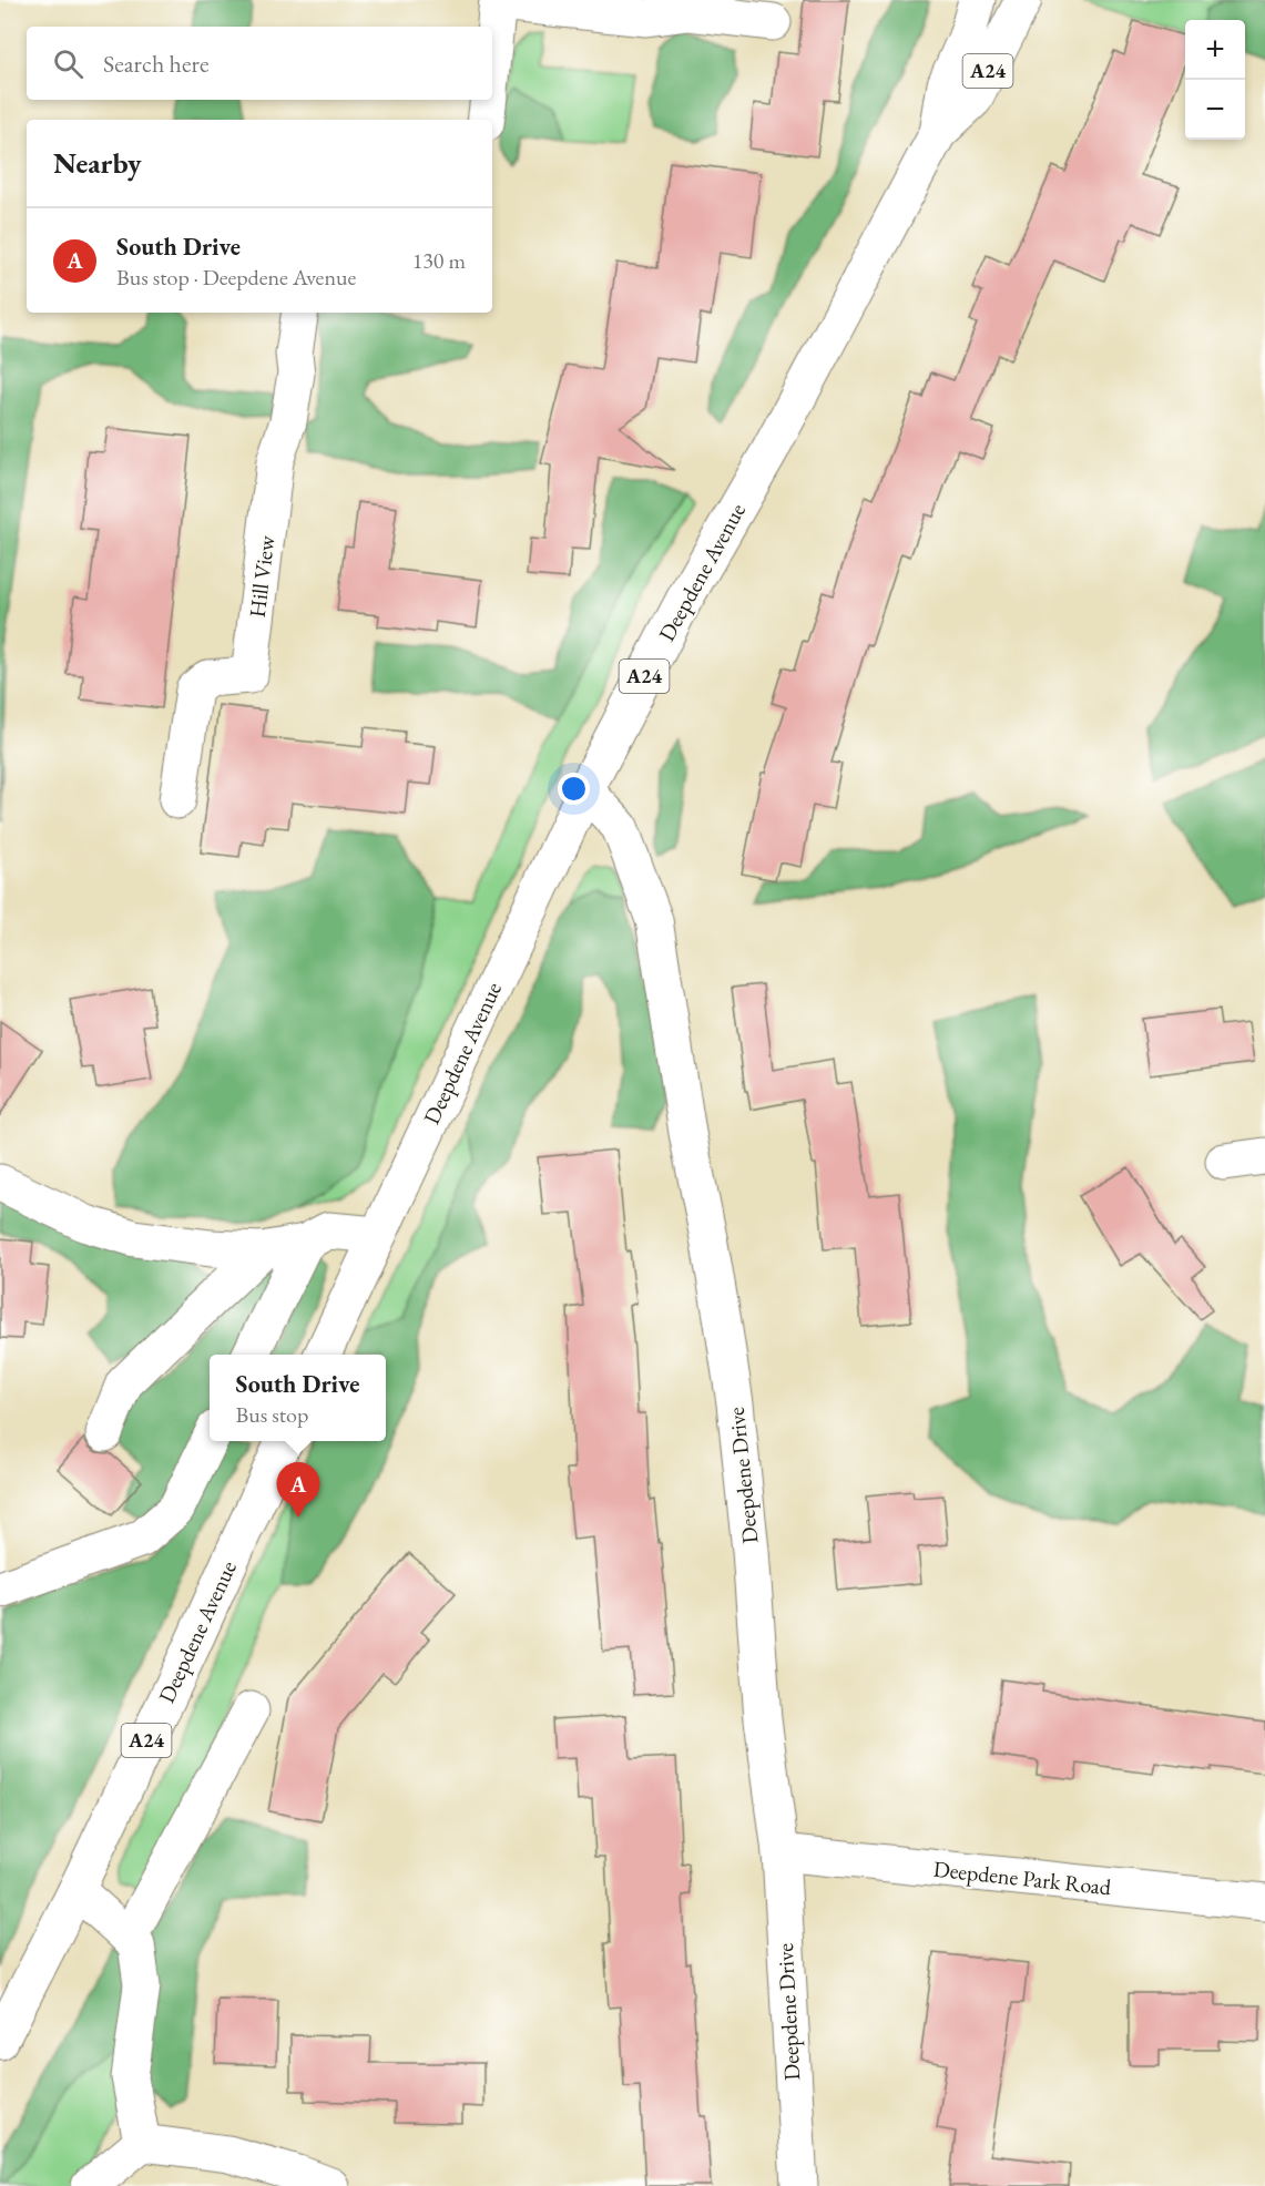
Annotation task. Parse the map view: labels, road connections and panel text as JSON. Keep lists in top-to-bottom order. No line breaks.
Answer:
{"streets":{"main road":["A24","Deepdene Avenue","Hill View","Deepdene Drive","Deepdene Park Road"]},"crossings":[["A24","Deepdene Avenue"],["Deepdene Avenue","Deepdene Drive"],["Deepdene Drive","Deepdene Park Road"]],"page":{"map_buttons":["+","−"],"search":"Search here","heading":"Nearby","list":[{"mark":"A","name":"South Drive","note":"Bus stop · Deepdene Avenue","value":"130 m"}],"popup":["South Drive","Bus stop"],"pins":"A"}}
